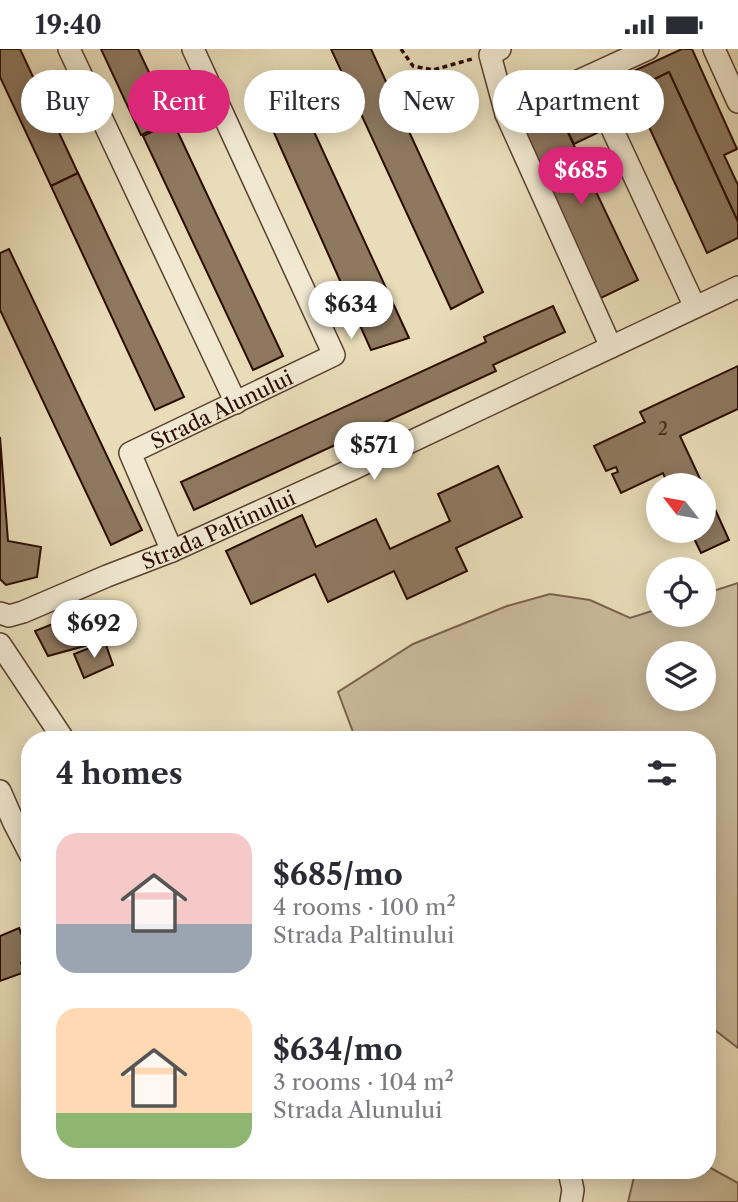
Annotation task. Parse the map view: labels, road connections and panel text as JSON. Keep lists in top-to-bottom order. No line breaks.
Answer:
{"streets":{"street":["Strada Alunului","Strada Paltinului"]},"crossings":[["Strada Alunului","Strada Paltinului"]],"house_numbers":["2"],"north":"top left","page":{"status":"19:40","chip":["Buy","Rent","Filters","New","Apartment"],"price":["$685","$634","$571","$692"],"heading":"4 homes","list":[{"name":"$685/mo","note":"4 rooms · 100 m² · Strada Paltinului"},{"name":"$634/mo","note":"3 rooms · 104 m² · Strada Alunului"}]}}
